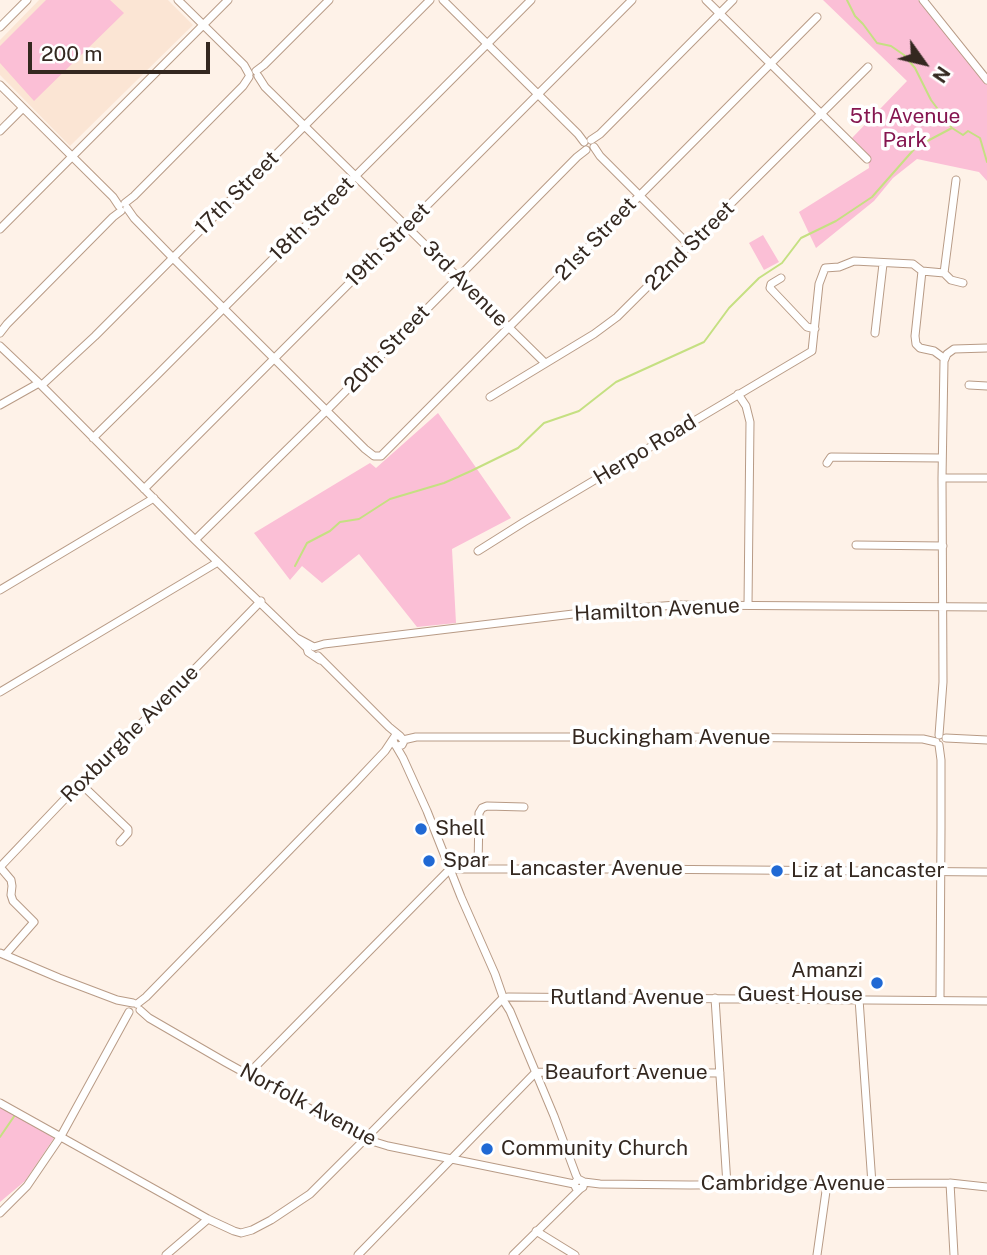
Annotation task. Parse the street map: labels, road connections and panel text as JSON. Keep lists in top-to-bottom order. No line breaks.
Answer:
{"streets":{"street":["17th Street","18th Street","21st Street","19th Street","22nd Street","3rd Avenue","20th Street","Herpo Road","Hamilton Avenue","Roxburghe Avenue","Buckingham Avenue","Lancaster Avenue","Rutland Avenue","Beaufort Avenue","Norfolk Avenue","Cambridge Avenue"]},"crossings":[["17th Street","3rd Avenue"],["18th Street","3rd Avenue"],["21st Street","3rd Avenue"],["21st Street","20th Street"],["19th Street","3rd Avenue"],["22nd Street","3rd Avenue"],["3rd Avenue","20th Street"],["Beaufort Avenue","Norfolk Avenue"],["Norfolk Avenue","Cambridge Avenue"]],"parks":["5th Avenue Park"],"places":["Shell","Spar","Liz at Lancaster","Amanzi Guest House","Community Church"],"scale_bar":"200 m","north":"bottom right"}
